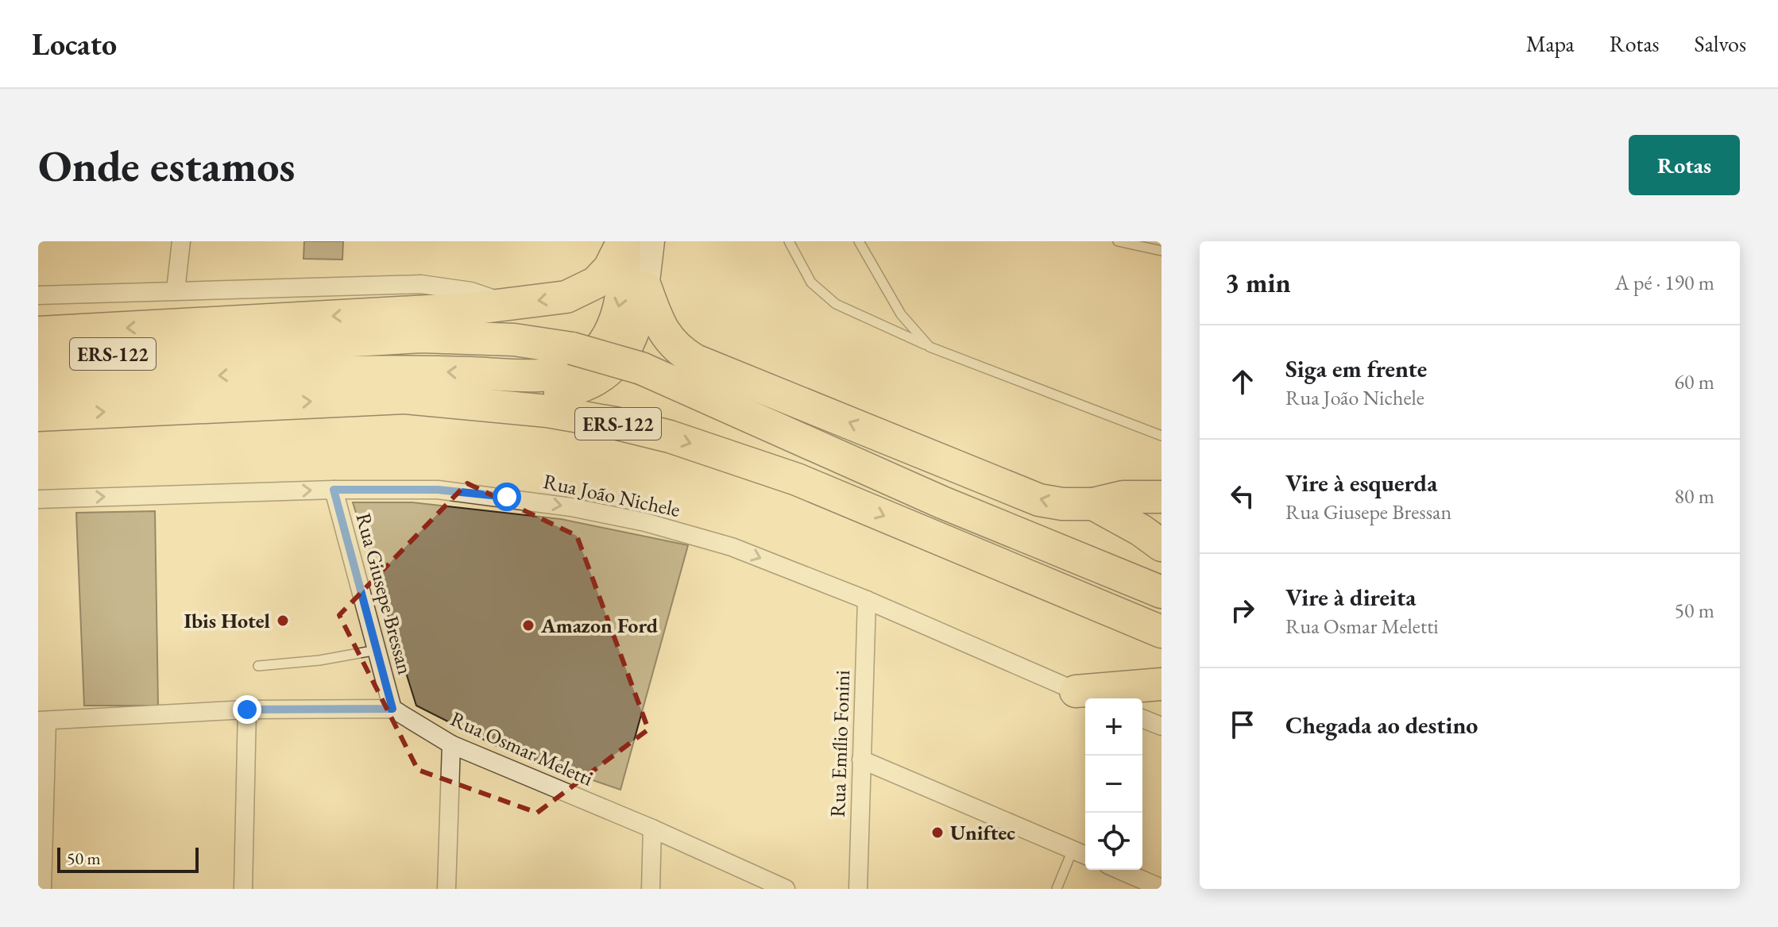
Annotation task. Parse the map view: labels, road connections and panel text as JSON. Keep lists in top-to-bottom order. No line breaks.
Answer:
{"streets":{"highway":["ERS-122"],"street":["Rua João Nichele","Rua Giusepe Bressan","Rua Emílio Fonini","Rua Osmar Meletti"]},"crossings":[["Rua João Nichele","Rua Giusepe Bressan"],["Rua João Nichele","Rua Emílio Fonini"],["Rua Giusepe Bressan","Rua Osmar Meletti"]],"one_way":["Rua João Nichele"],"places":["Ibis Hotel","Amazon Ford","Uniftec"],"scale_bar":"50 m","page":{"header":"Locato","nav":["Mapa","Rotas","Salvos"],"buttons":"Rotas","title":"Onde estamos","heading":["3 min","A pé · 190 m"],"list":[["Siga em frente","Rua João Nichele","60 m"],["Vire à esquerda","Rua Giusepe Bressan","80 m"],["Vire à direita","Rua Osmar Meletti","50 m"],"Chegada ao destino"],"map_buttons":["+","−"],"scale":"50 m"}}
